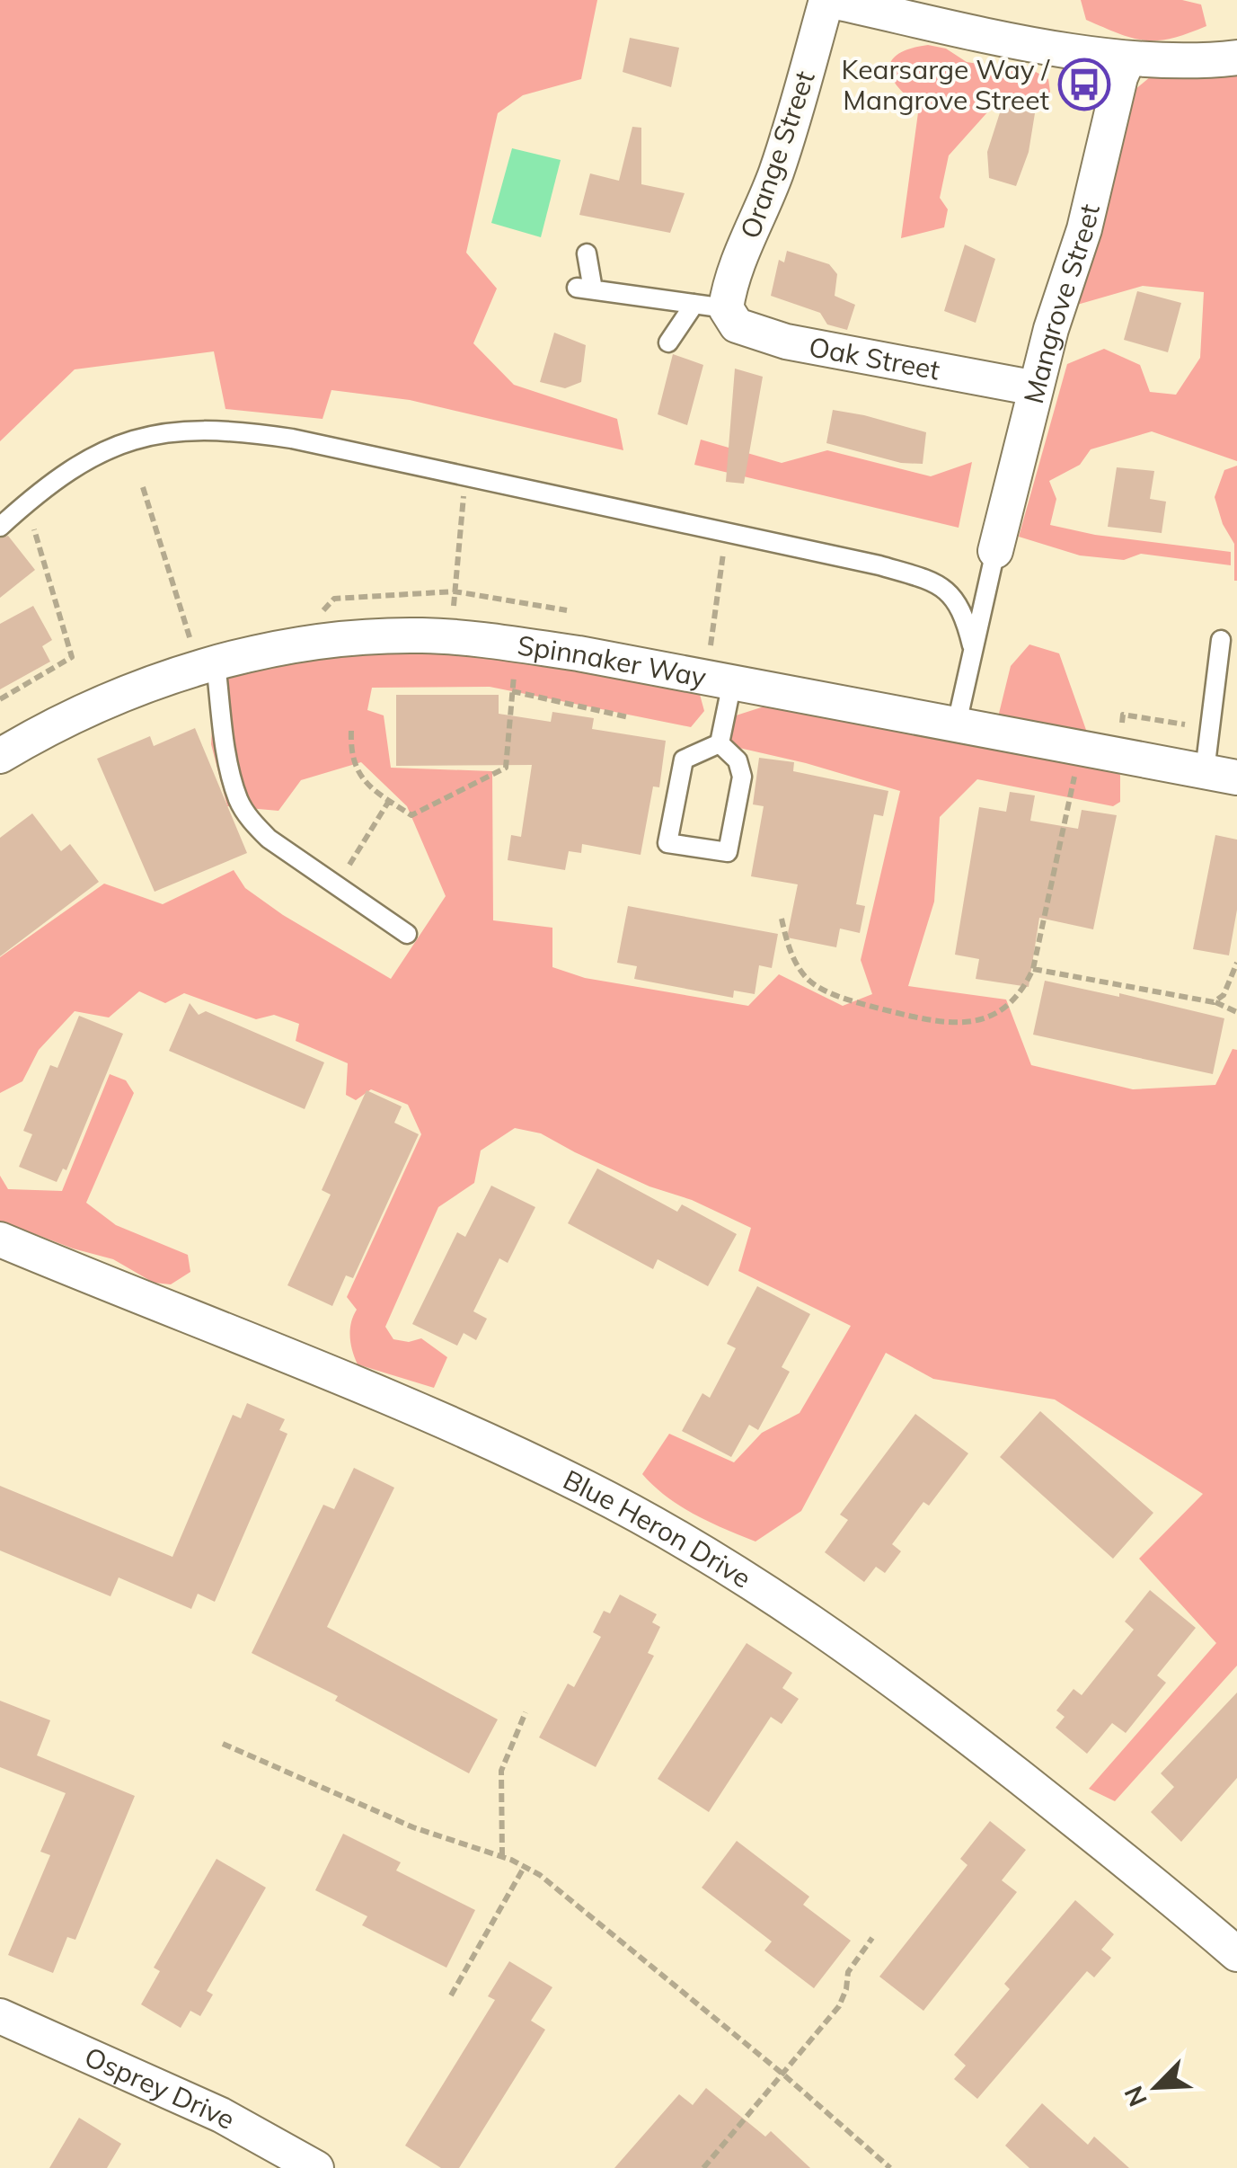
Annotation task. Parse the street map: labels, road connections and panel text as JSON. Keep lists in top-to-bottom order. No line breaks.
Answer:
{"streets":{"street":["Orange Street","Mangrove Street","Oak Street","Spinnaker Way","Blue Heron Drive","Osprey Drive"]},"crossings":[["Orange Street","Oak Street"],["Mangrove Street","Oak Street"]],"places":{"bus stop":["Kearsarge Way / Mangrove Street"]},"north":"bottom left"}
